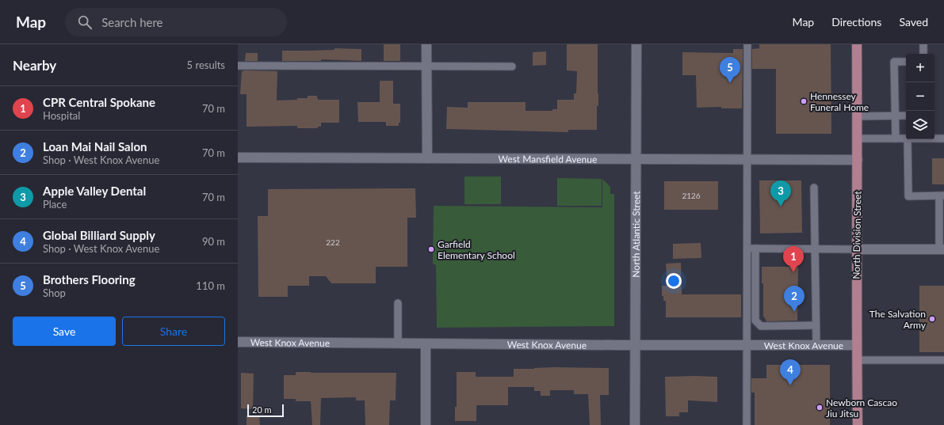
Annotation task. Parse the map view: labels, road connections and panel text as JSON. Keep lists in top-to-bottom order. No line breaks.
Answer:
{"streets":{"main road":["North Division Street"],"street":["West Mansfield Avenue","North Atlantic Street","West Knox Avenue"]},"crossings":[["West Mansfield Avenue","North Atlantic Street"],["West Mansfield Avenue","North Division Street"],["North Atlantic Street","West Knox Avenue"],["North Division Street","West Knox Avenue"]],"places":["Hennessey Funeral Home","Garfield Elementary School","The Salvation Army","Newborn Cascao Jiu Jitsu"],"house_numbers":["2126","222"],"scale_bar":"20 m","page":{"header":"Map","search":"Search here","nav":["Map","Directions","Saved"],"heading":["Nearby","5 results"],"map_buttons":["+","−"],"pins":["5","3","1","2","4"],"list":[{"mark":"1","name":"CPR Central Spokane","note":"Hospital","value":"70 m"},{"mark":"2","name":"Loan Mai Nail Salon","note":"Shop · West Knox Avenue","value":"70 m"},{"mark":"3","name":"Apple Valley Dental","note":"Place","value":"70 m"},{"mark":"4","name":"Global Billiard Supply","note":"Shop · West Knox Avenue","value":"90 m"},{"mark":"5","name":"Brothers Flooring","note":"Shop","value":"110 m"}],"buttons":["Save","Share"],"scale":"20 m"}}
